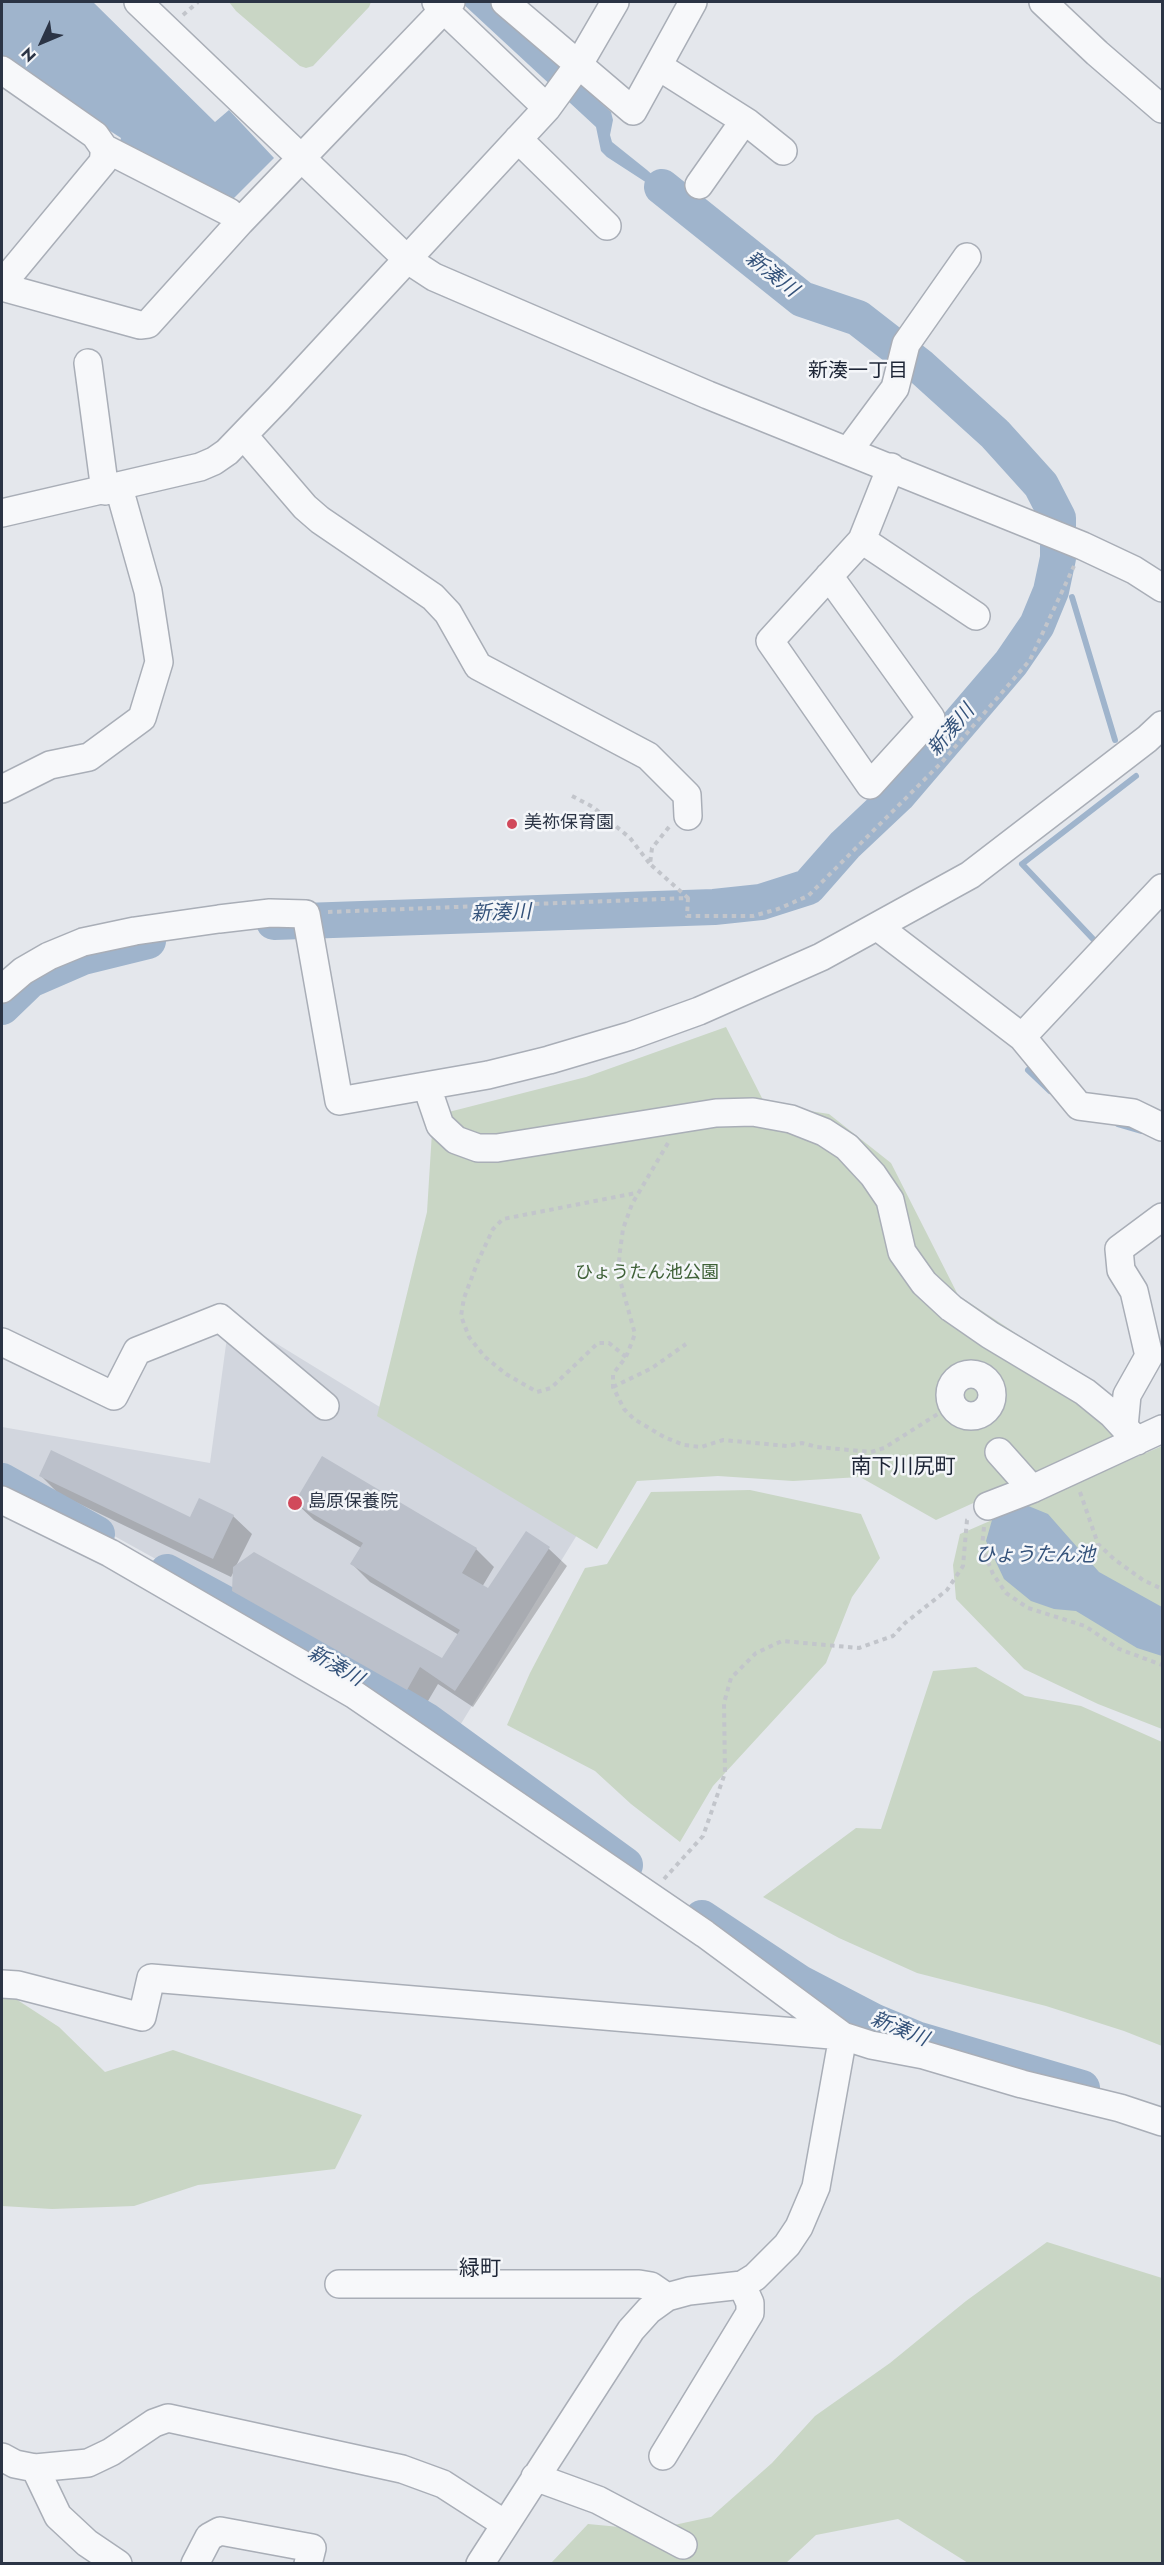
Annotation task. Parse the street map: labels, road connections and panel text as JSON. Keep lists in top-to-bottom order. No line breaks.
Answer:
{"districts":["新湊一丁目","南下川尻町","緑町"],"water":["新湊川","ひょうたん池"],"parks":["ひょうたん池公園"],"places":["美祢保育園","島原保養院"],"north":"bottom left"}
